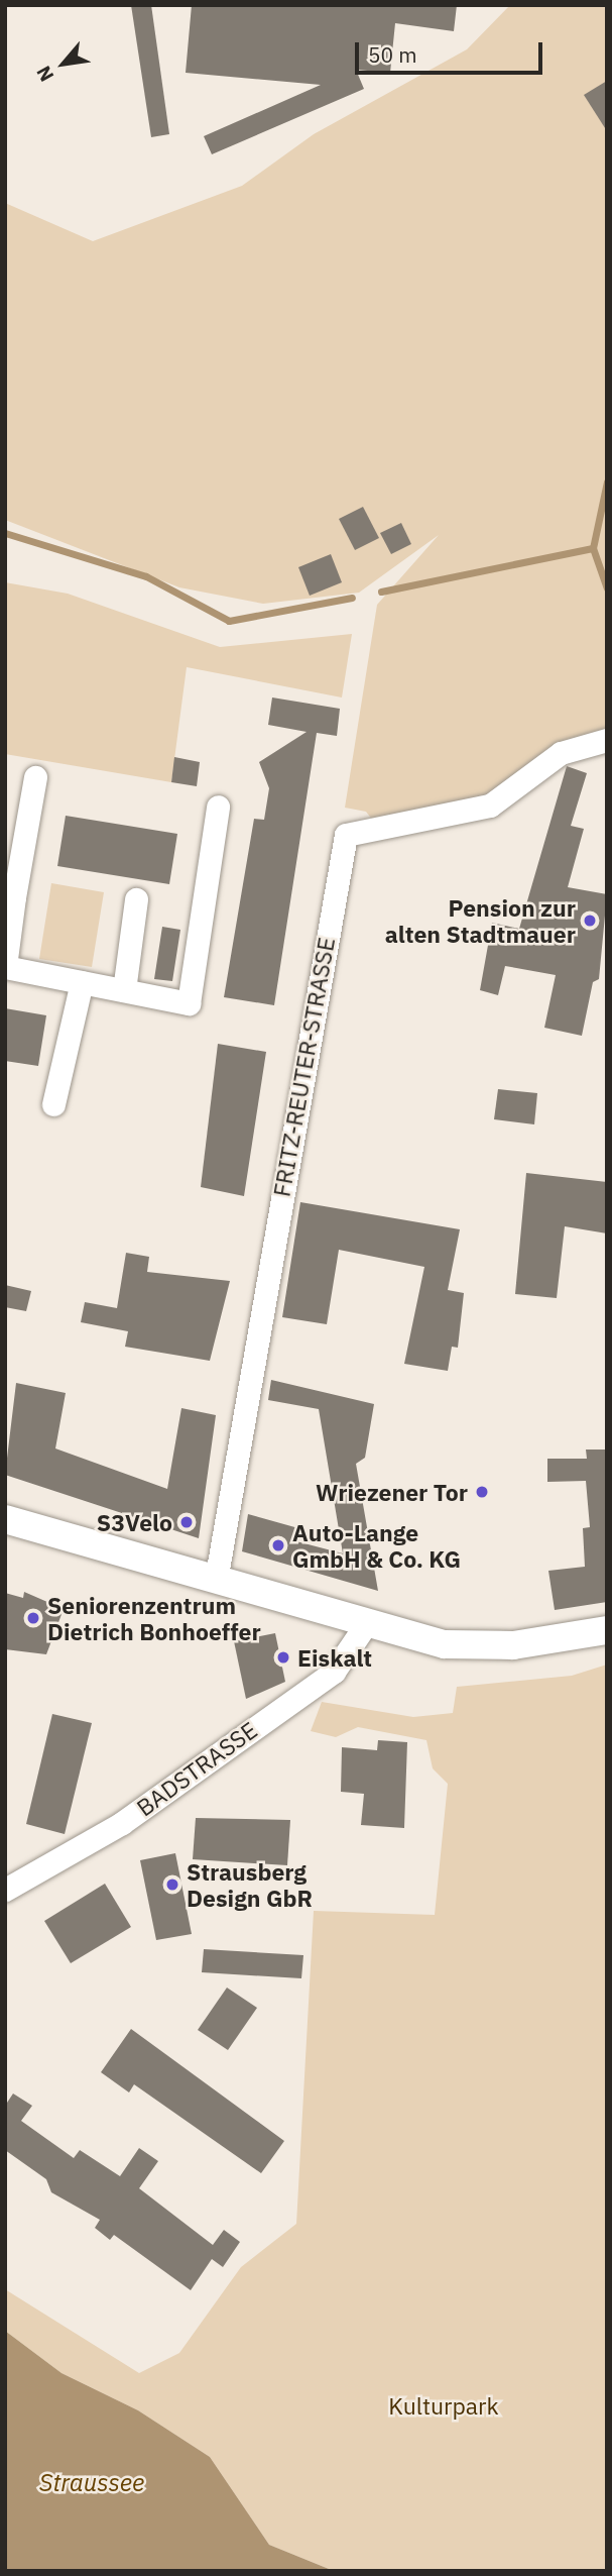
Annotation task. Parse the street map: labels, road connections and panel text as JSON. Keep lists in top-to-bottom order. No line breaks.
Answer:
{"streets":{"street":["FRITZ-REUTER-STRASSE","BADSTRASSE"]},"water":["Straussee"],"parks":["Kulturpark"],"places":["Pension zur alten Stadtmauer","Wriezener Tor","S3Velo","Auto-Lange GmbH & Co. KG","Seniorenzentrum Dietrich Bonhoeffer","Eiskalt","Strausberg Design GbR"],"scale_bar":"50 m","north":"bottom left"}
